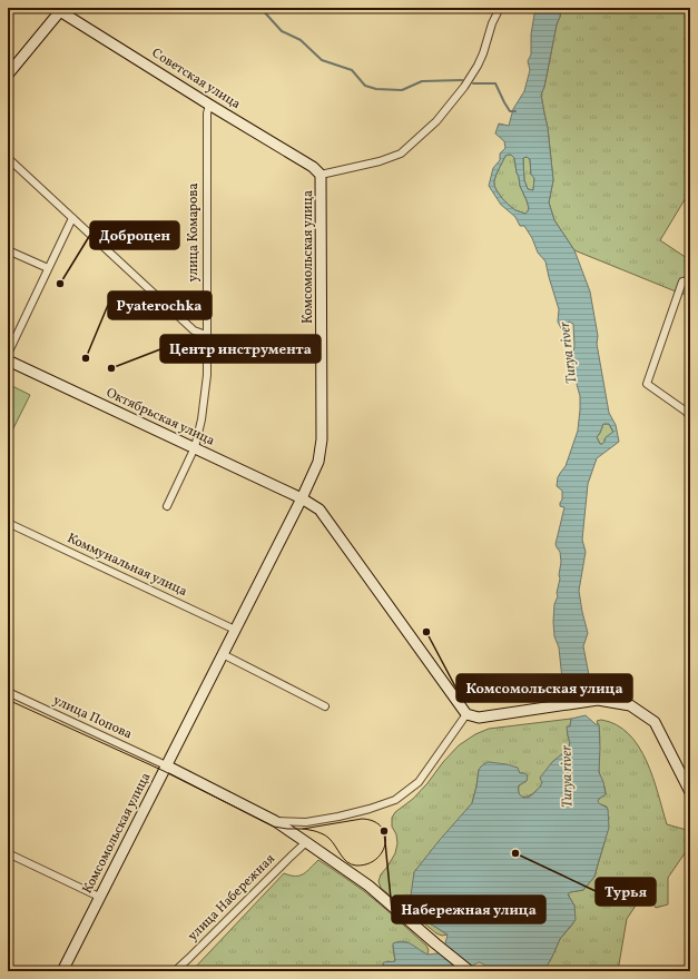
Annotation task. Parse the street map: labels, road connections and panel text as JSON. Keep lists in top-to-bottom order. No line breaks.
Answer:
{"streets":{"main road":["Советская улица","Комсомольская улица","Октябрьская улица"],"street":["улица Комарова","Коммунальная улица","улица Попова","улица Набережная"]},"crossings":[["Советская улица","улица Комарова"],["Советская улица","Комсомольская улица"],["улица Комарова","Октябрьская улица"],["Комсомольская улица","Октябрьская улица"],["Комсомольская улица","Коммунальная улица"],["Комсомольская улица","улица Попова"]],"water":["Turya river"],"places":["Доброцен","Pyaterochka","Центр инструмента","Комсомольская улица","Набережная улица","Турья"]}
